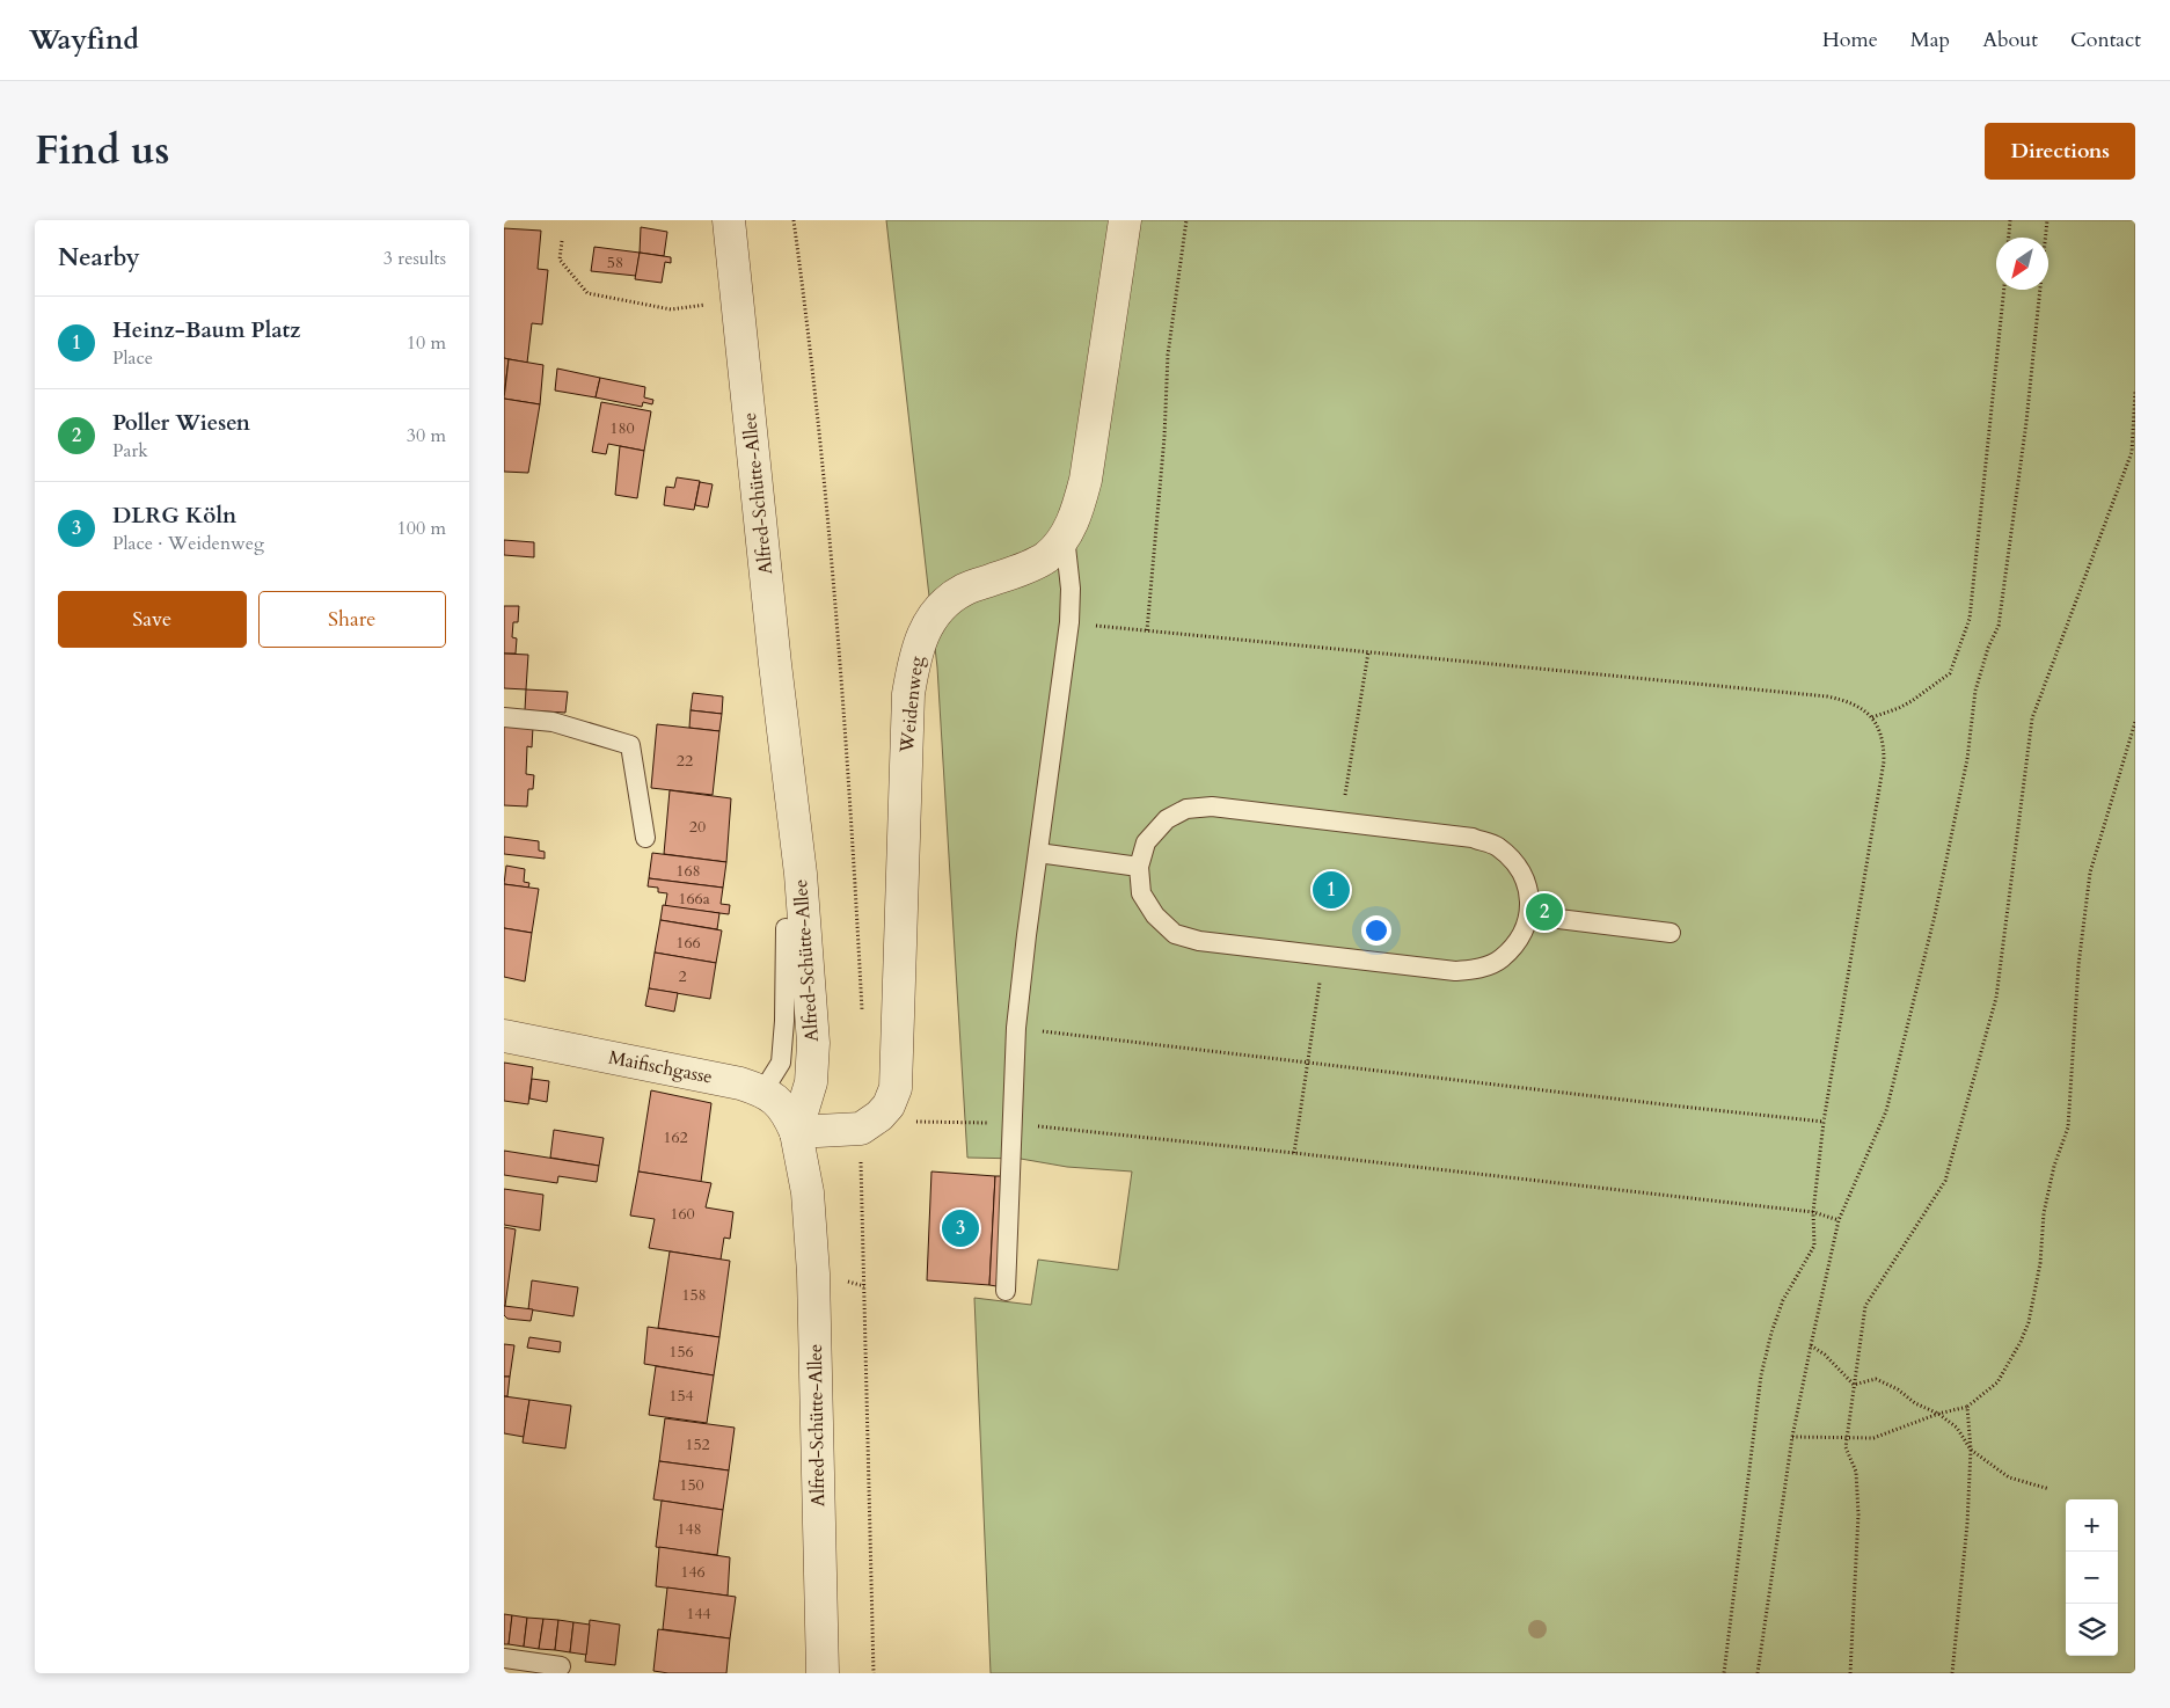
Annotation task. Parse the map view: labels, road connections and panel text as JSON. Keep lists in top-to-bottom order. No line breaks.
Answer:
{"streets":{"street":["Alfred-Schütte-Allee","Weidenweg","Maifischgasse"]},"crossings":[["Alfred-Schütte-Allee","Maifischgasse"]],"house_numbers":["58","180","22","20","168","166a","166","2","162","160","158","156","154","152","150","148","146","144"],"north":"bottom left","page":{"header":"Wayfind","nav":["Home","Map","About","Contact"],"title":"Find us","buttons":["Directions",["Save","Share"]],"heading":["Nearby","3 results"],"list":[{"mark":"1","name":"Heinz-Baum Platz","note":"Place","value":"10 m"},{"mark":"2","name":"Poller Wiesen","note":"Park","value":"30 m"},{"mark":"3","name":"DLRG Köln","note":"Place · Weidenweg","value":"100 m"}],"pins":["1","2","3"],"map_buttons":["+","−"]}}
